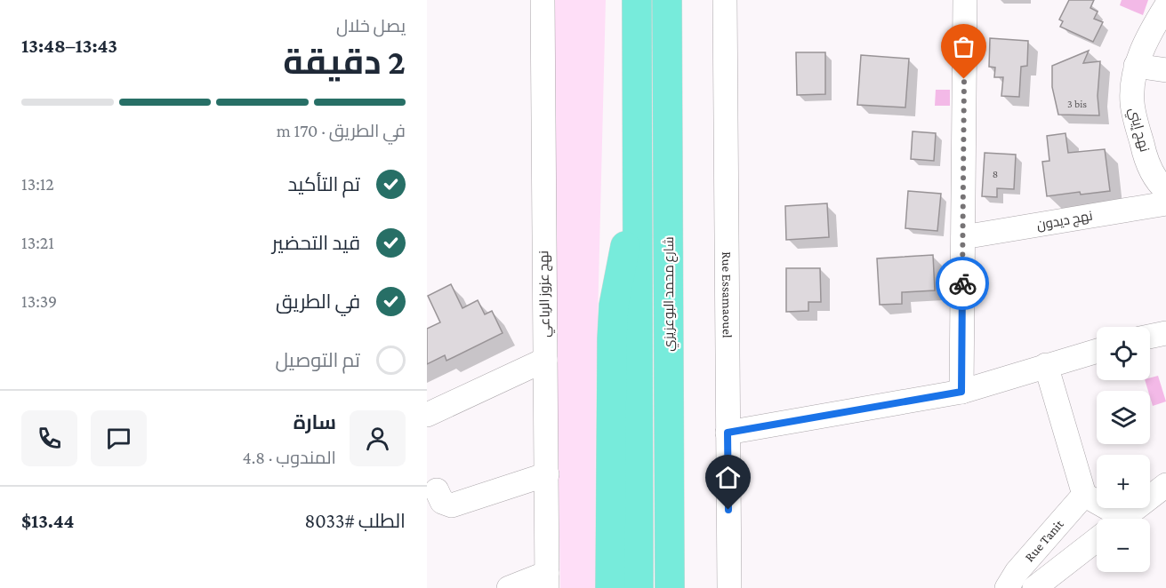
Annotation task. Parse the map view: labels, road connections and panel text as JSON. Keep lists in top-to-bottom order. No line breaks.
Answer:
{"streets":{"highway":["شارع محمد البوعزيزي"],"street":["نهج إيني","نهج ديدون","نهج عزوز الرباعي","Rue Essamaouel","Rue Tanit"]},"house_numbers":["3 bis","8"],"page":{"heading":["2 دقيقة","يصل خلال","13:43–13:48"],"panel":["سارة","المندوب · 4.8","الطلب #8033","$13.44"],"bar":"في الطريق · 170 m","list":[["تم التأكيد","13:12"],["قيد التحضير","13:21"],["في الطريق","13:39"],"تم التوصيل"],"map_buttons":["+","−"]}}
